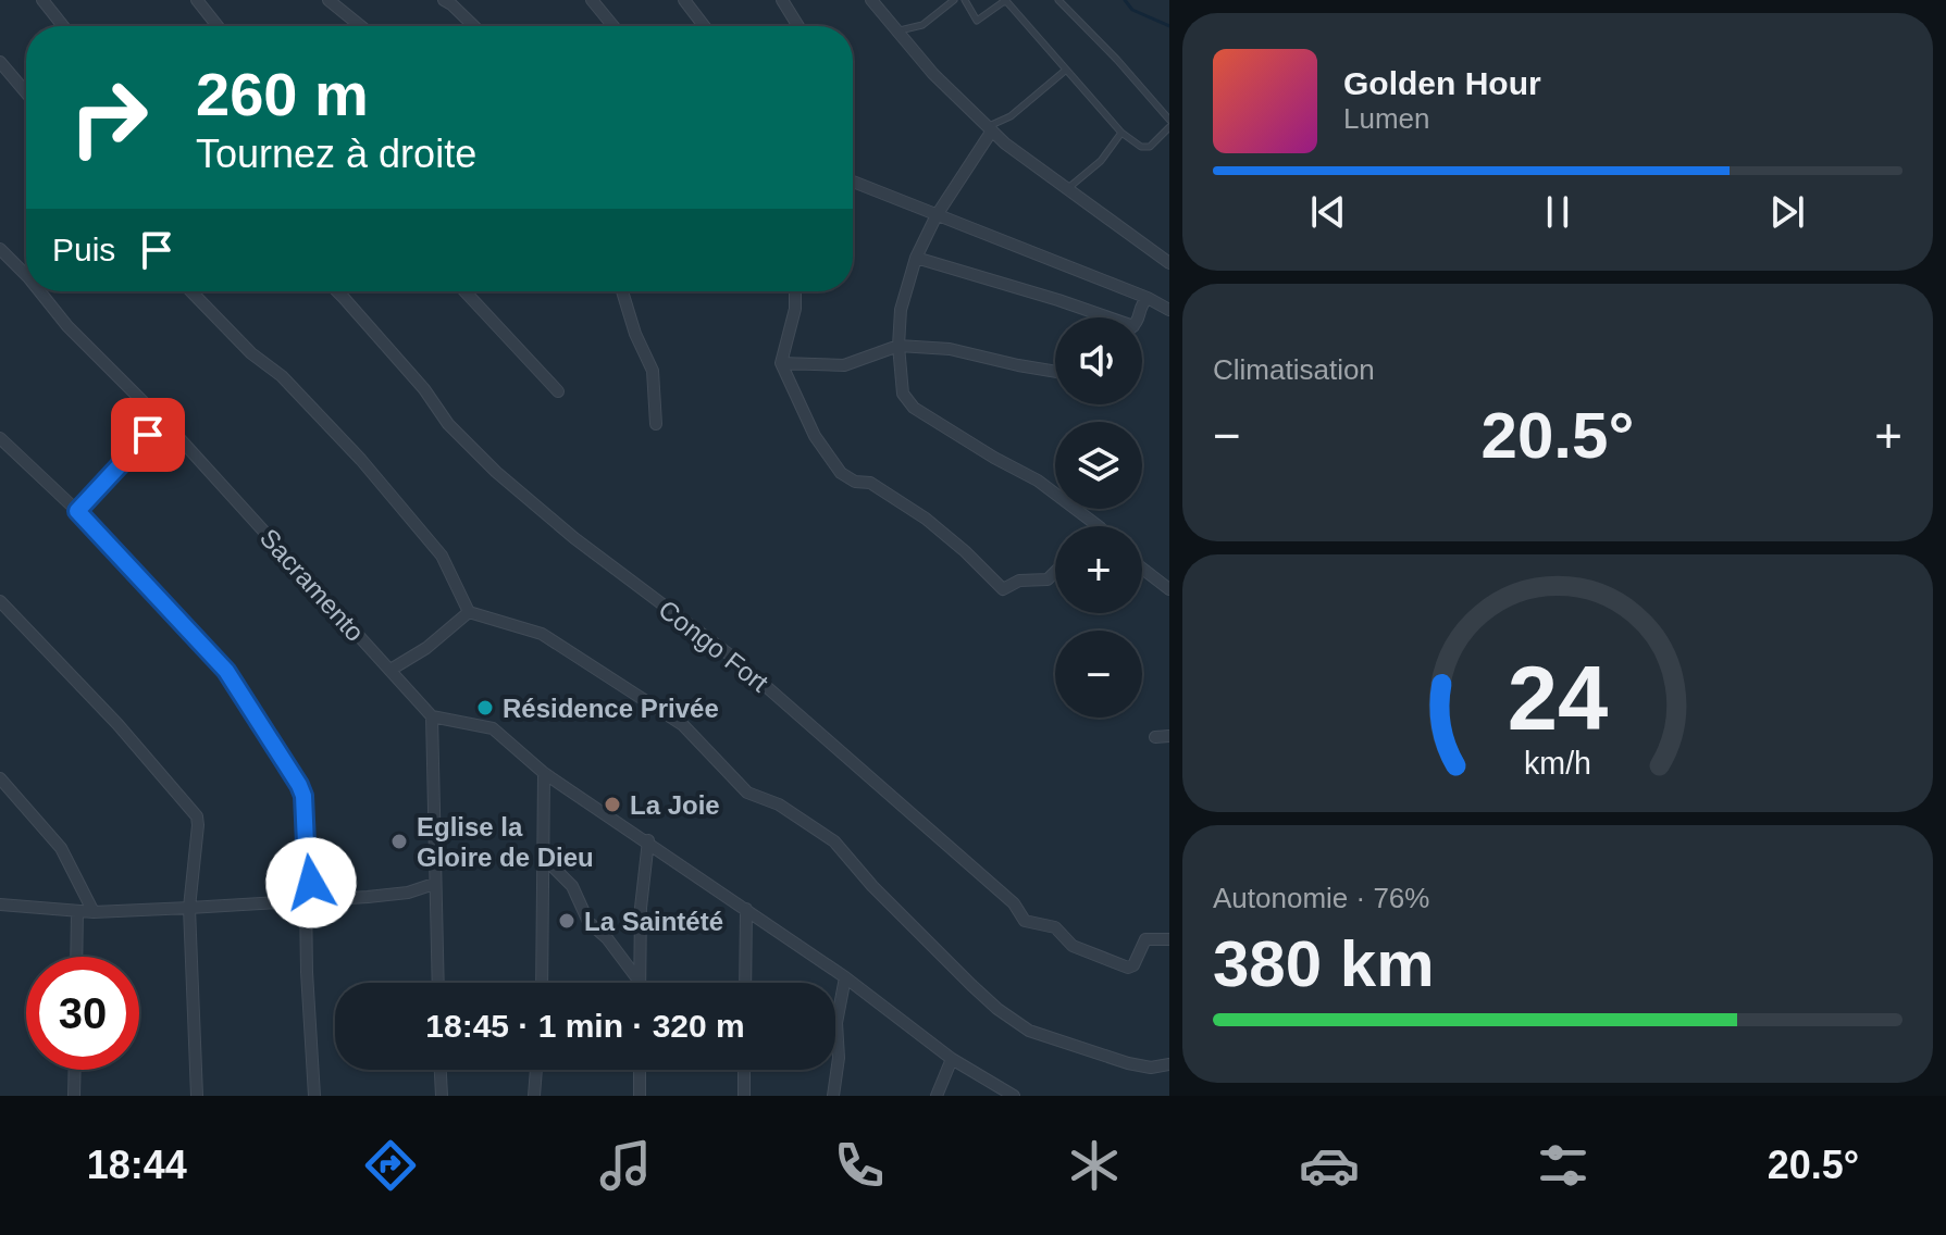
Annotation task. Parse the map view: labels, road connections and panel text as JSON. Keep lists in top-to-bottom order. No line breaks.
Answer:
{"streets":{"street":["Sacramento","Congo Fort"]},"places":["Résidence Privée","La Joie","Eglise la Gloire de Dieu","La Saintété"],"page":{"turn":["260 m","Tournez à droite"],"song":["Golden Hour","Lumen"],"then":"Puis","tile":["Climatisation",["Autonomie · 76%","380 km"]],"map_buttons":["+","−"],"heat":["−","20.5°","+"],"limit":"30","trip":"18:45 · 1 min · 320 m","tabs":["18:44","20.5°"],"gauge":["24","km/h"]}}
